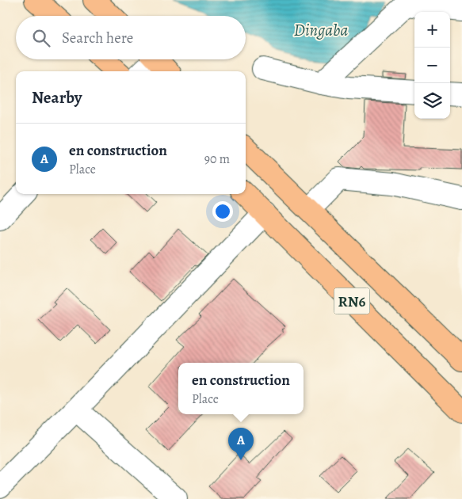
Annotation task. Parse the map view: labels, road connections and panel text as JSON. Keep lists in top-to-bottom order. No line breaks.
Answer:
{"streets":{"highway":["RN6"]},"water":["Dingaba"],"page":{"map_buttons":["+","−"],"search":"Search here","heading":"Nearby","list":[{"mark":"A","name":"en construction","note":"Place","value":"90 m"}],"popup":["en construction","Place"],"pins":"A"}}
